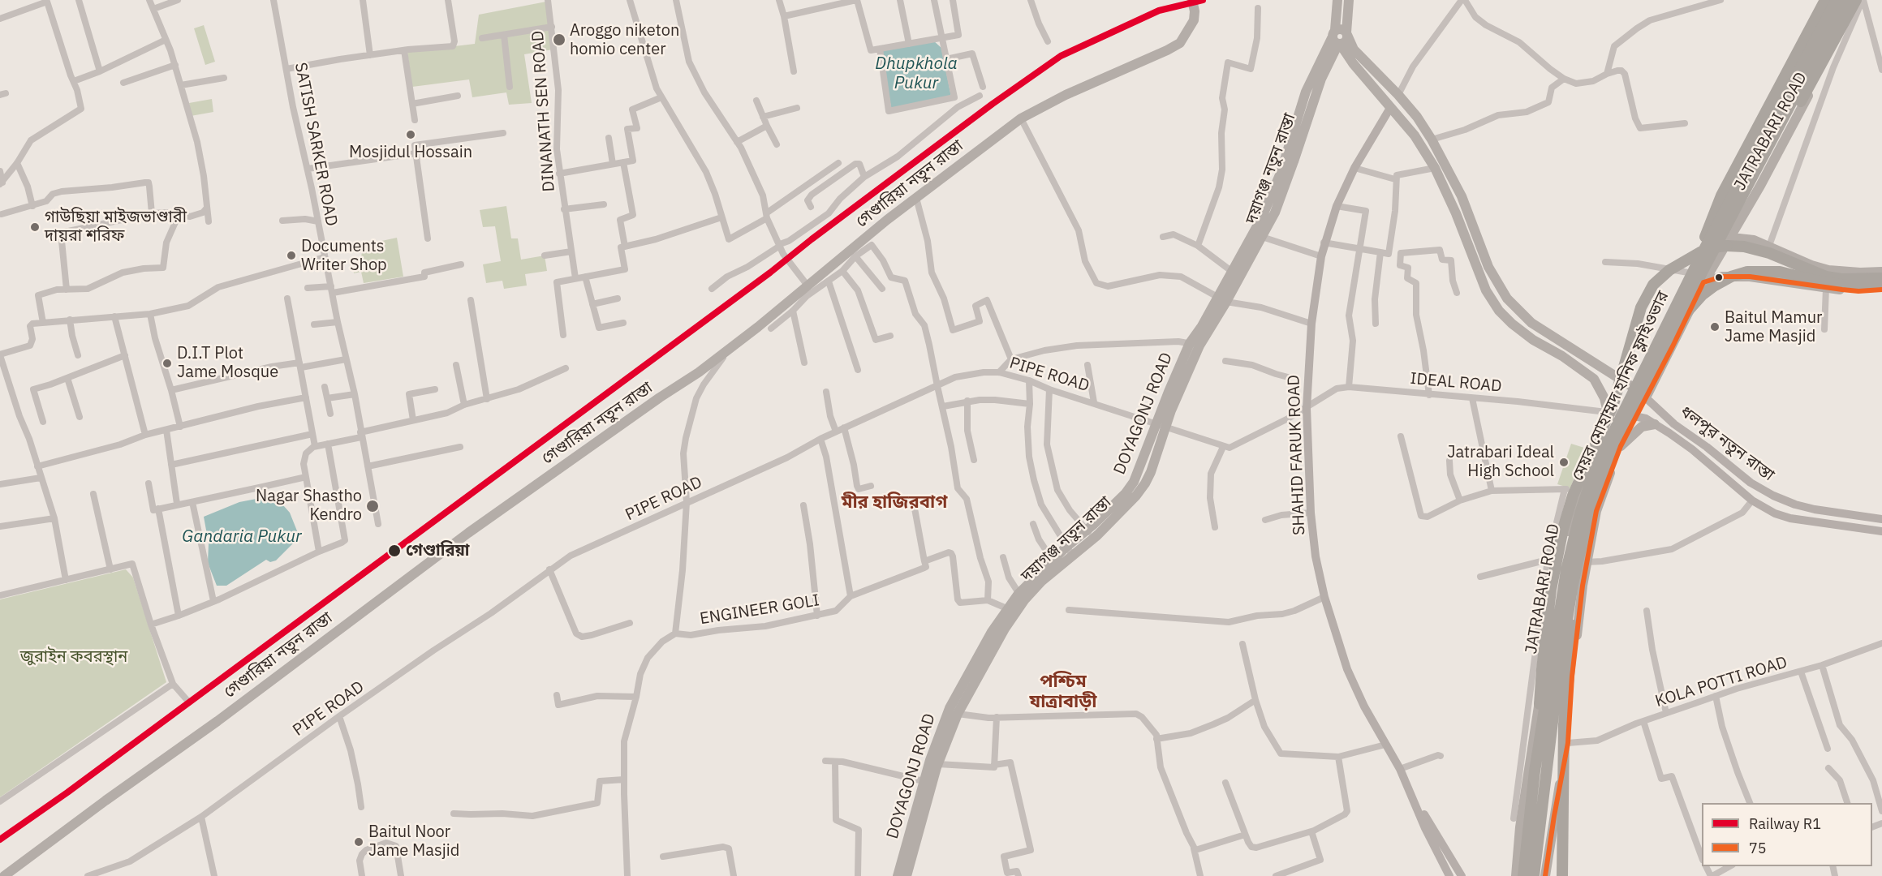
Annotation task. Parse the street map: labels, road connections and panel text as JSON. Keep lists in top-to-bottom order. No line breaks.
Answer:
{"streets":{"highway":["মেয়র মোহাম্মদ হানিফ ফ্লাইওভার"],"main road":["JATRABARI ROAD","দয়াগঞ্জ নতুন রাস্তা","গেণ্ডারিয়া নতুন রাস্তা","DOYAGONJ ROAD","ধলপুর নতুন রাস্তা","SHAHID FARUK ROAD"],"street":["DINANATH SEN ROAD","SATISH SARKER ROAD","PIPE ROAD","IDEAL ROAD","ENGINEER GOLI","KOLA POTTI ROAD"]},"crossings":[["JATRABARI ROAD","IDEAL ROAD"],["JATRABARI ROAD","মেয়র মোহাম্মদ হানিফ ফ্লাইওভার"],["JATRABARI ROAD","ধলপুর নতুন রাস্তা"],["JATRABARI ROAD","KOLA POTTI ROAD"],["দয়াগঞ্জ নতুন রাস্তা","PIPE ROAD"],["দয়াগঞ্জ নতুন রাস্তা","DOYAGONJ ROAD"],["দয়াগঞ্জ নতুন রাস্তা","ENGINEER GOLI"],["IDEAL ROAD","ধলপুর নতুন রাস্তা"],["IDEAL ROAD","SHAHID FARUK ROAD"],["DOYAGONJ ROAD","ENGINEER GOLI"]],"districts":["মীর হাজিরবাগ","পশ্চিম যাত্রাবাড়ী"],"water":["Dhupkhola Pukur","Gandaria Pukur"],"parks":["জুরাইন কবরস্থান"],"places":["Aroggo niketon homio center","Mosjidul Hossain","গাউছিয়া মাইজভাণ্ডারী দায়রা শরিফ","Documents Writer Shop","Baitul Mamur Jame Masjid","D.I.T Plot Jame Mosque","Jatrabari Ideal High School","Nagar Shastho Kendro","গেণ্ডারিয়া","Baitul Noor Jame Masjid"],"lines":["rail line R1","transit line 75"],"legend":["Railway R1","75"]}
